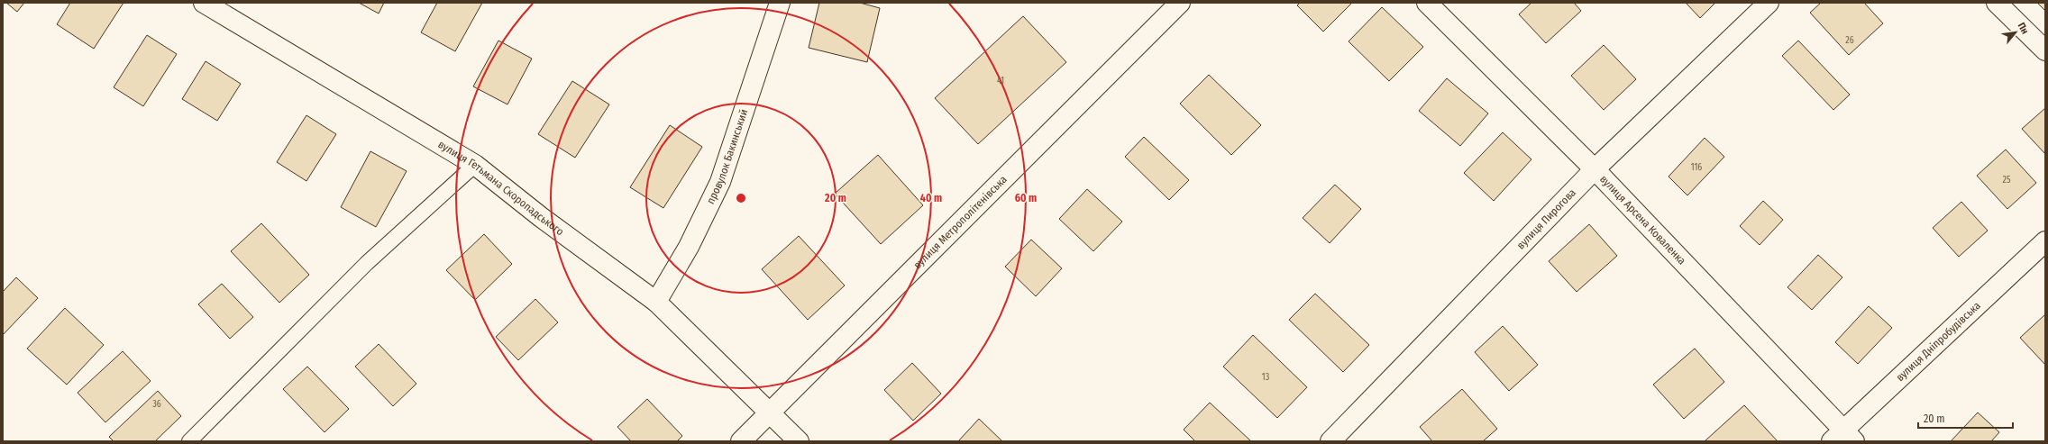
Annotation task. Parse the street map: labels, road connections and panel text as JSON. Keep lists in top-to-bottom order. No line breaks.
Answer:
{"streets":{"street":["провулок Бакинський","вулиця Гетьмана Скоропадського","вулиця Пирогова","вулиця Арсена Коваленка","вулиця Метрополітенівська","вулиця Дніпробудівська"]},"crossings":[["провулок Бакинський","вулиця Гетьмана Скоропадського"],["вулиця Гетьмана Скоропадського","вулиця Метрополітенівська"],["вулиця Пирогова","вулиця Арсена Коваленка"],["вулиця Арсена Коваленка","вулиця Дніпробудівська"]],"house_numbers":["26","41","116","25","13","36"],"scale_bar":"20 m","north":"top right","rings":["20 m","40 m","60 m"]}
